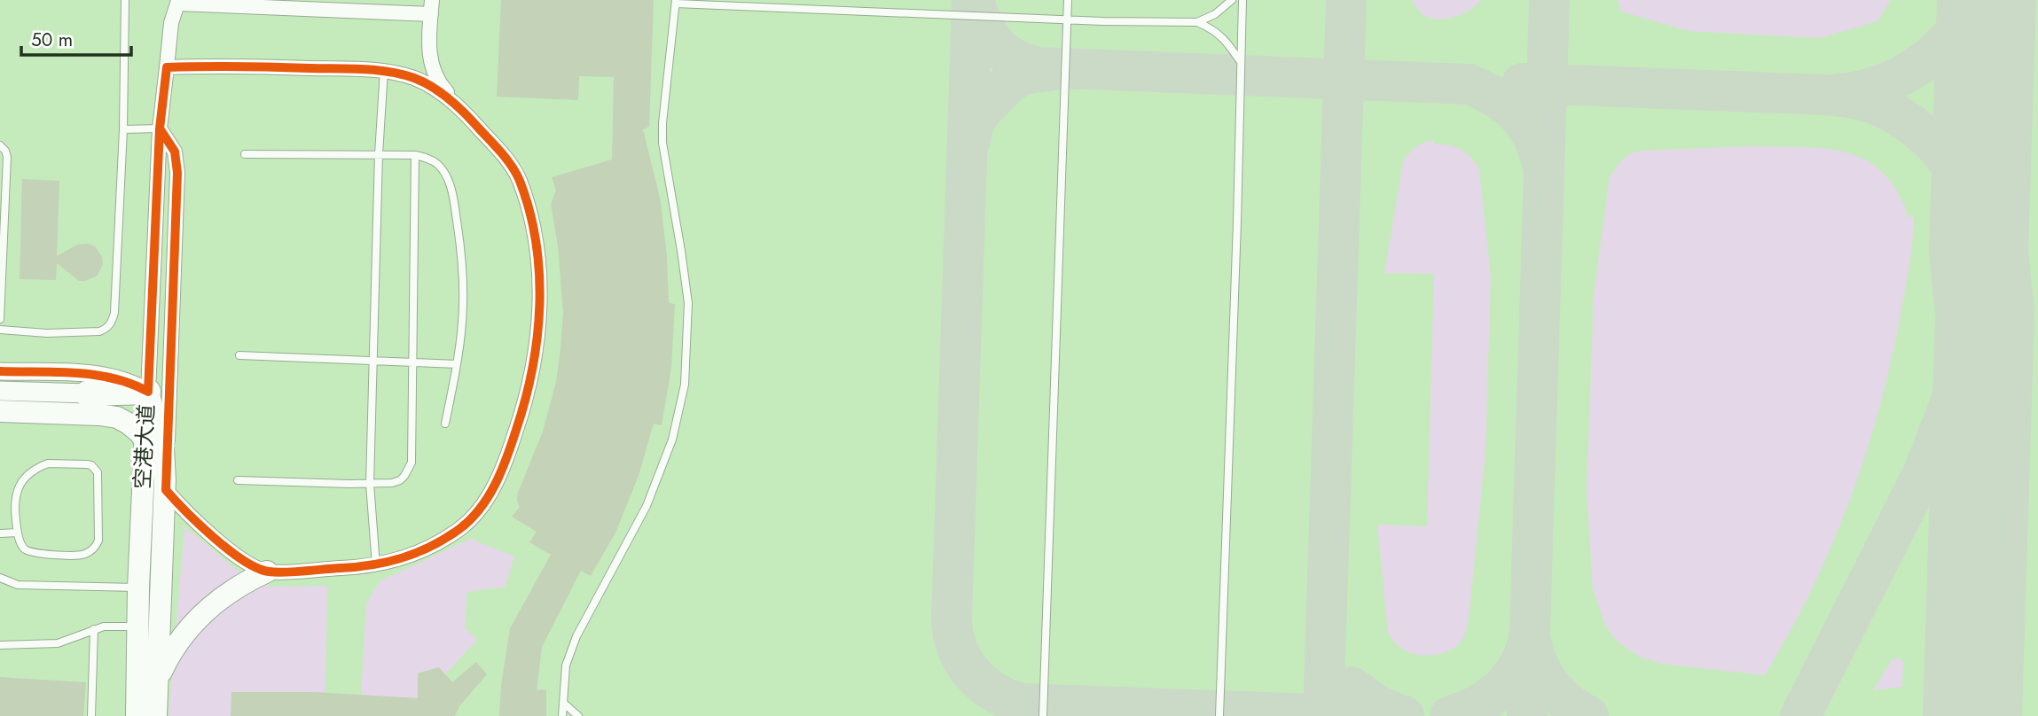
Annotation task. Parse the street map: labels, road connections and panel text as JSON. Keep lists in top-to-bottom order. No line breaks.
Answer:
{"streets":{"main road":["空港大道"]},"scale_bar":"50 m"}
